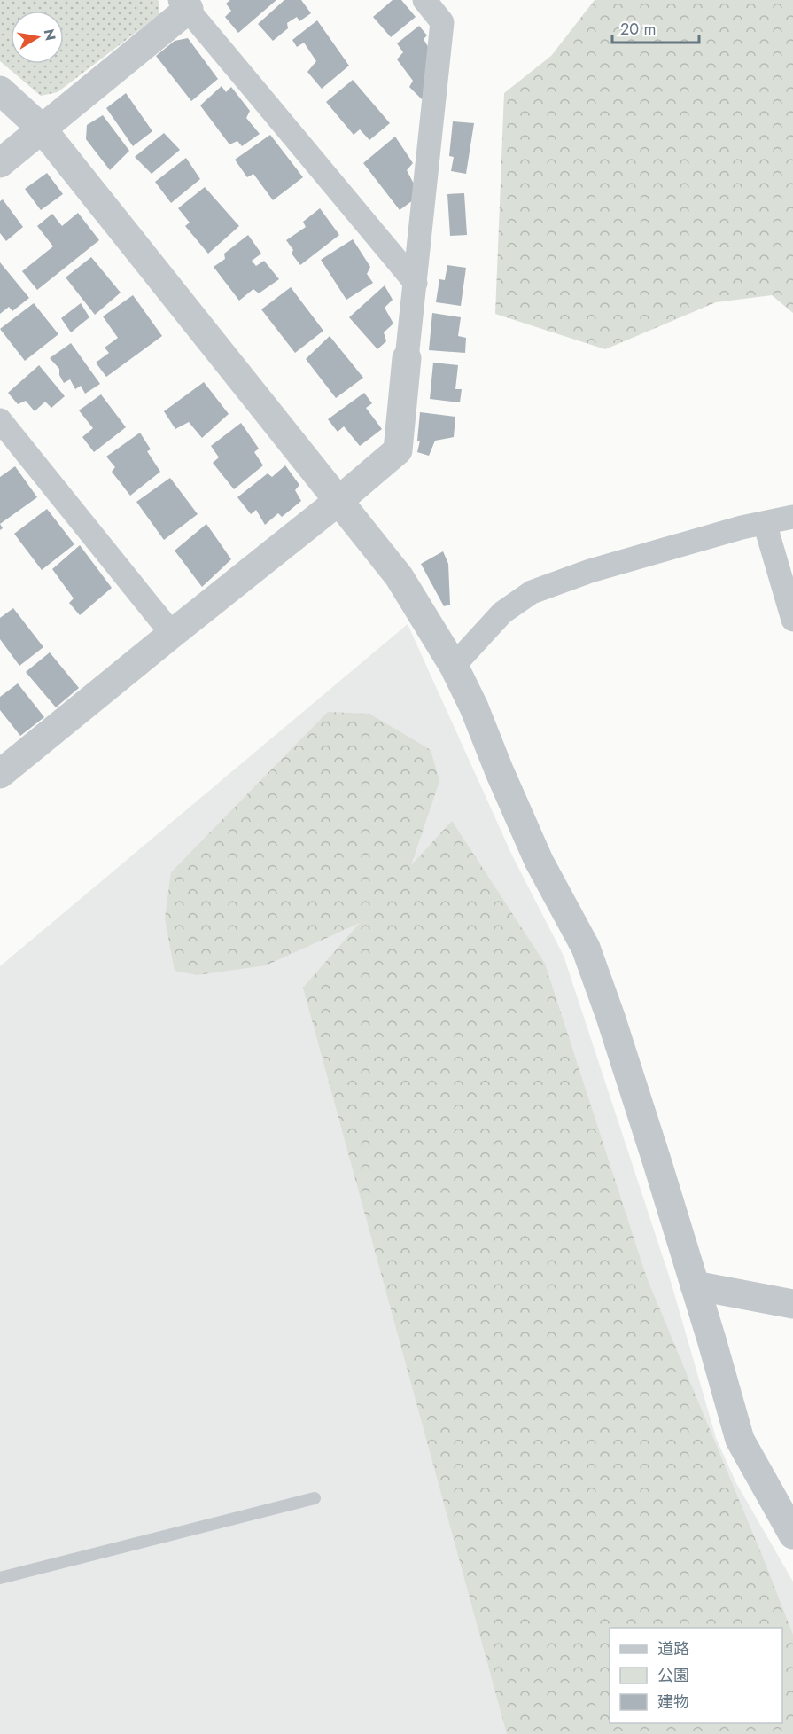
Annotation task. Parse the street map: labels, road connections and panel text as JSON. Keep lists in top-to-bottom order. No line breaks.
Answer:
{"legend":["道路","公園","建物"],"scale_bar":"20 m","north":"right"}
